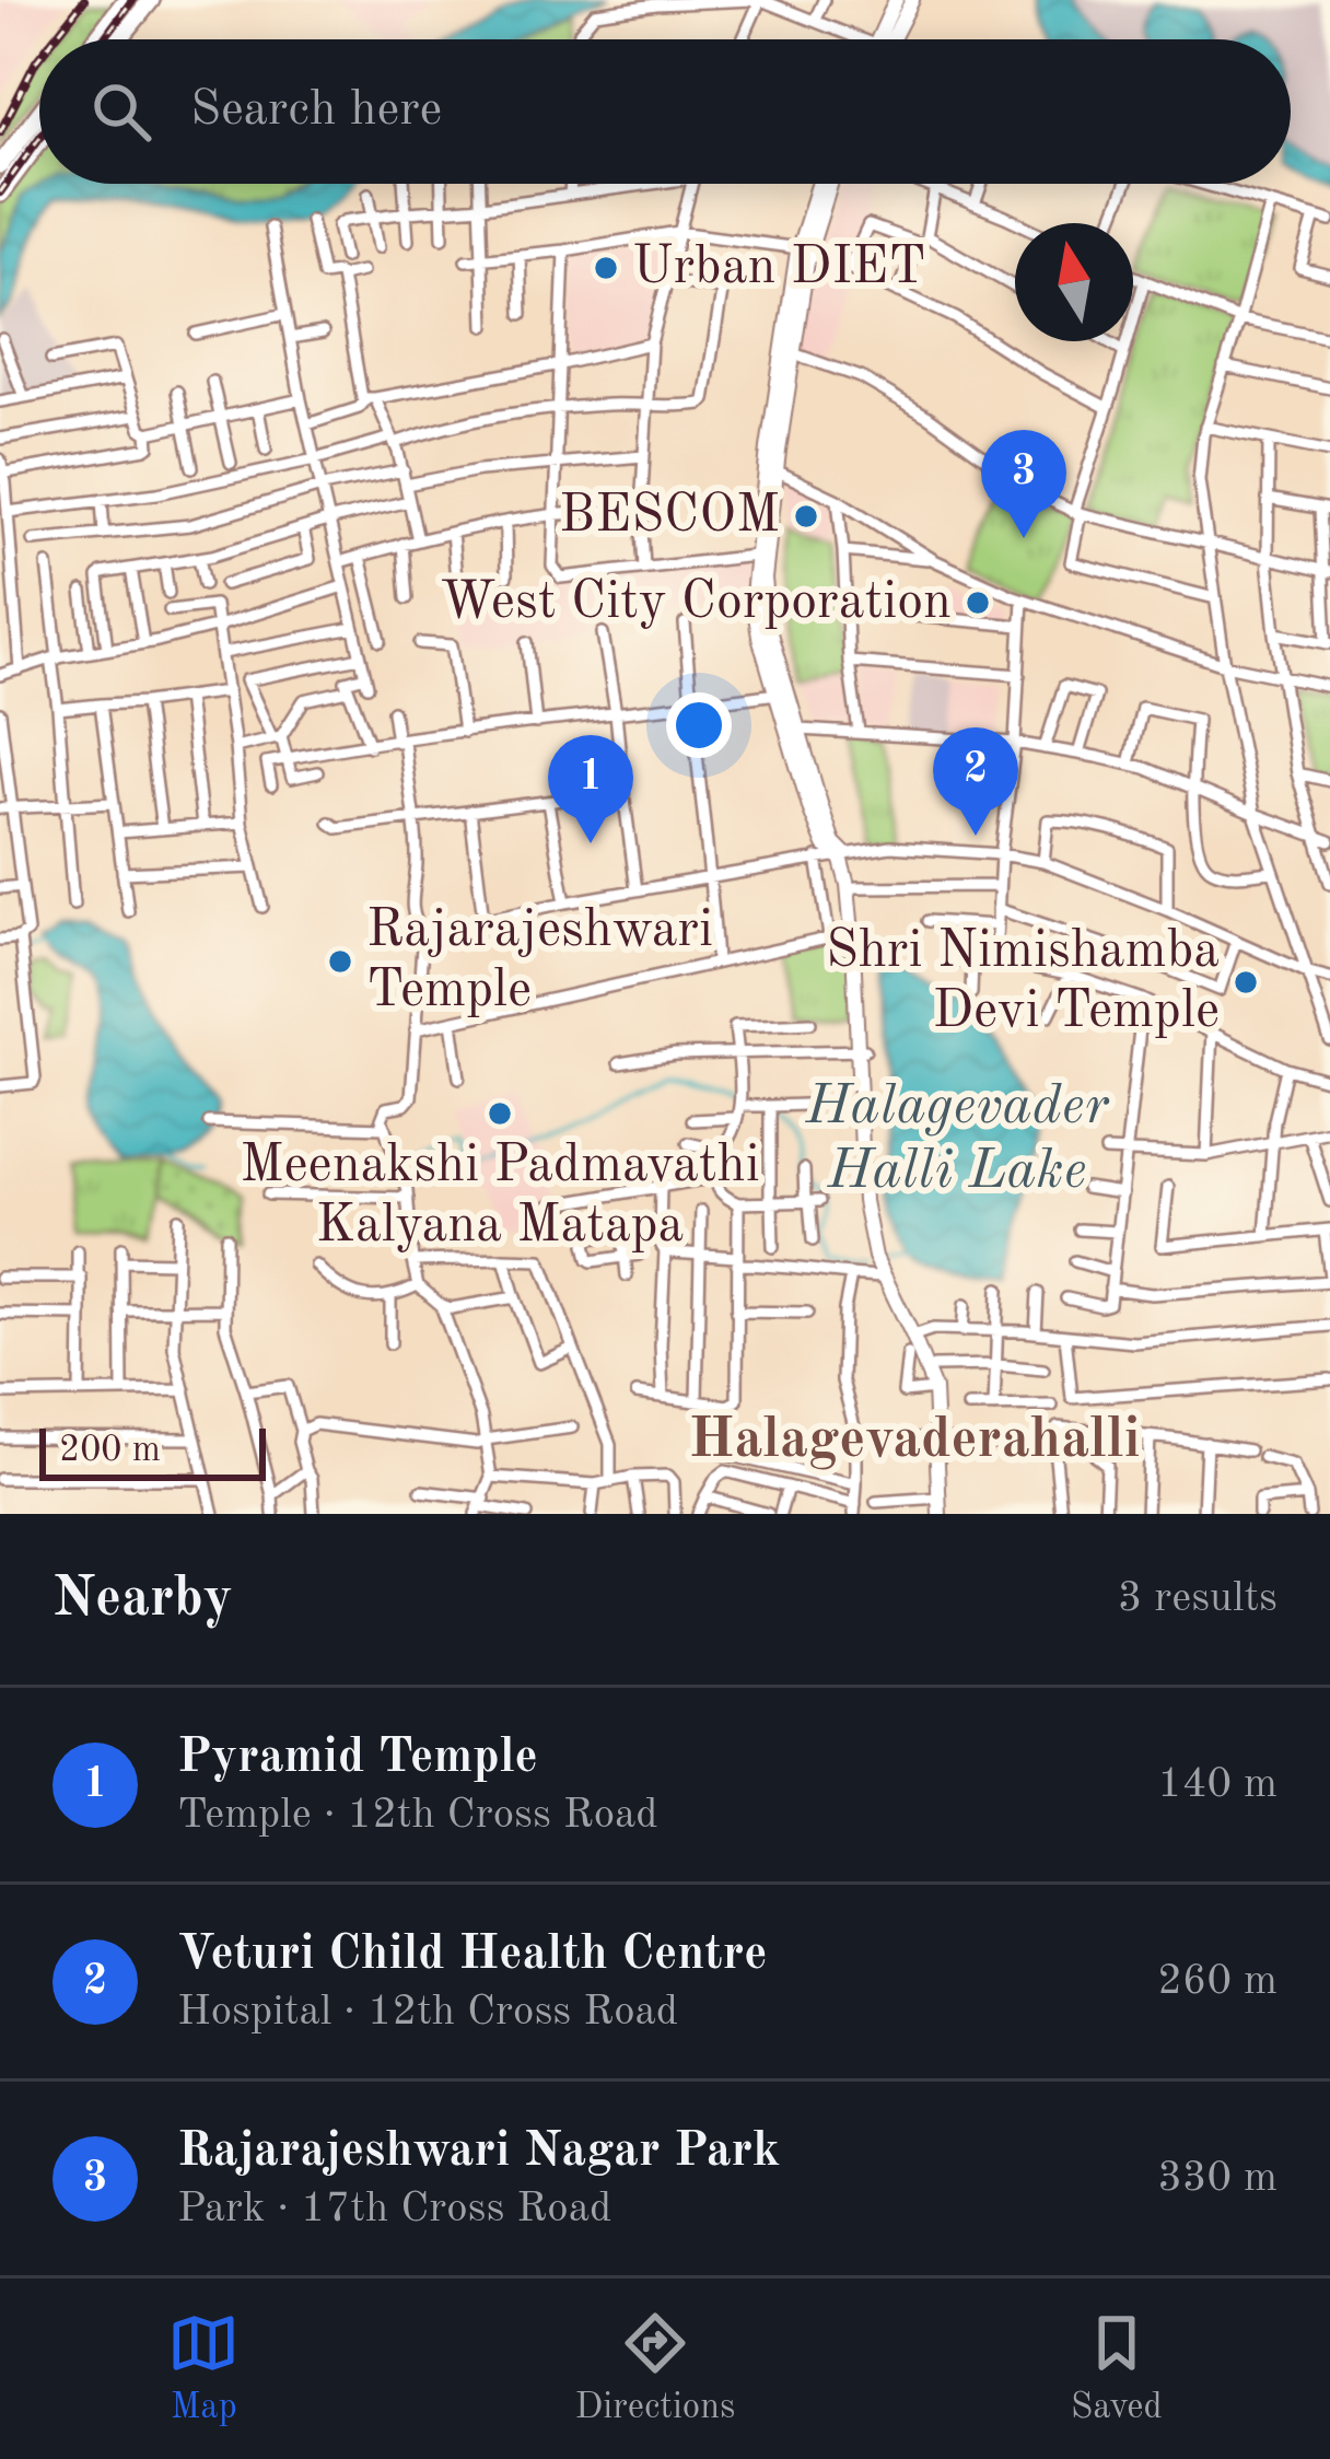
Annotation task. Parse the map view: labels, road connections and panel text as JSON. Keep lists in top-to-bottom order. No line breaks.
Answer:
{"districts":["Halagevaderahalli"],"water":["Halagevader Halli Lake"],"places":["Urban DIET","BESCOM","West City Corporation","Rajarajeshwari Temple","Shri Nimishamba Devi Temple","Meenakshi Padmavathi Kalyana Matapa"],"scale_bar":"200 m","north":"top","page":{"search":"Search here","pins":["3","2","1"],"scale":"200 m","heading":["Nearby","3 results"],"list":[{"mark":"1","name":"Pyramid Temple","note":"Temple · 12th Cross Road","value":"140 m"},{"mark":"2","name":"Veturi Child Health Centre","note":"Hospital · 12th Cross Road","value":"260 m"},{"mark":"3","name":"Rajarajeshwari Nagar Park","note":"Park · 17th Cross Road","value":"330 m"}],"nav":["Map","Directions","Saved"]}}
